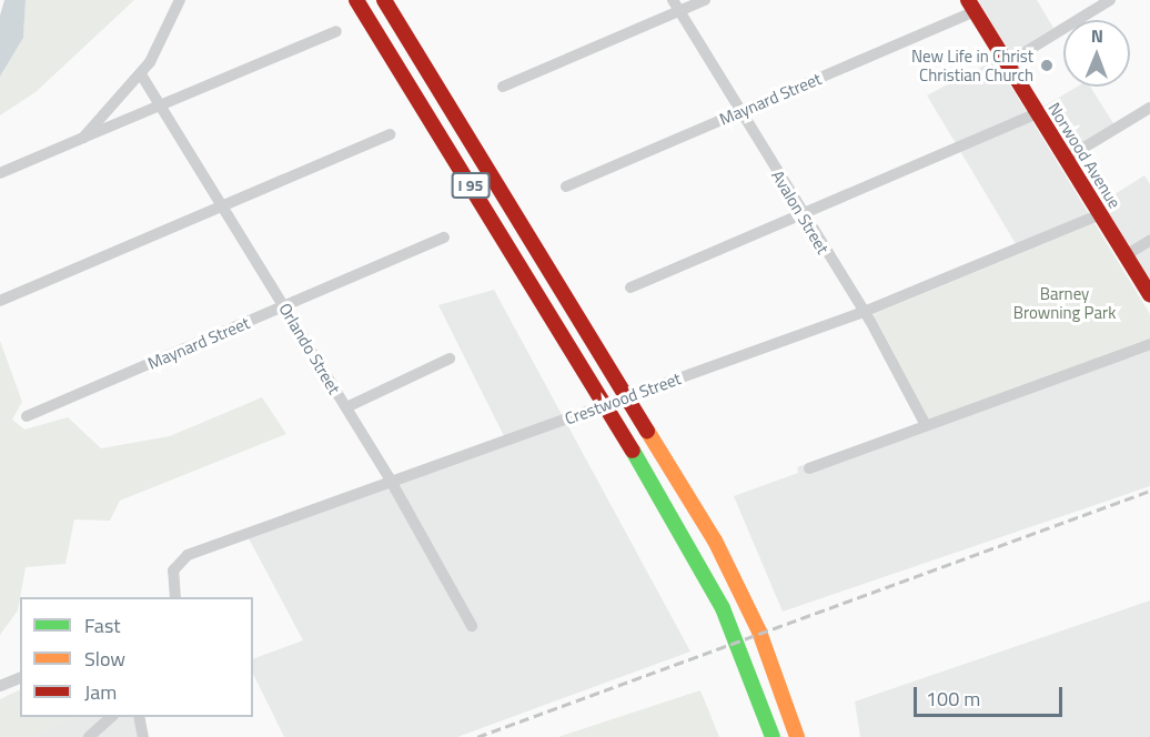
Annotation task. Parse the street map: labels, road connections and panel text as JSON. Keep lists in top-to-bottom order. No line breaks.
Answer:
{"streets":{"main road":["Norwood Avenue","I 95"],"street":["Maynard Street","Avalon Street","Orlando Street","Crestwood Street"]},"crossings":[["Maynard Street","Norwood Avenue"],["Maynard Street","Avalon Street"],["Maynard Street","Orlando Street"],["Norwood Avenue","Crestwood Street"],["Avalon Street","Crestwood Street"],["Orlando Street","Crestwood Street"]],"parks":["Barney Browning Park"],"places":["New Life in Christ Christian Church"],"legend":["Fast","Slow","Jam"],"scale_bar":"100 m","north":"top"}
